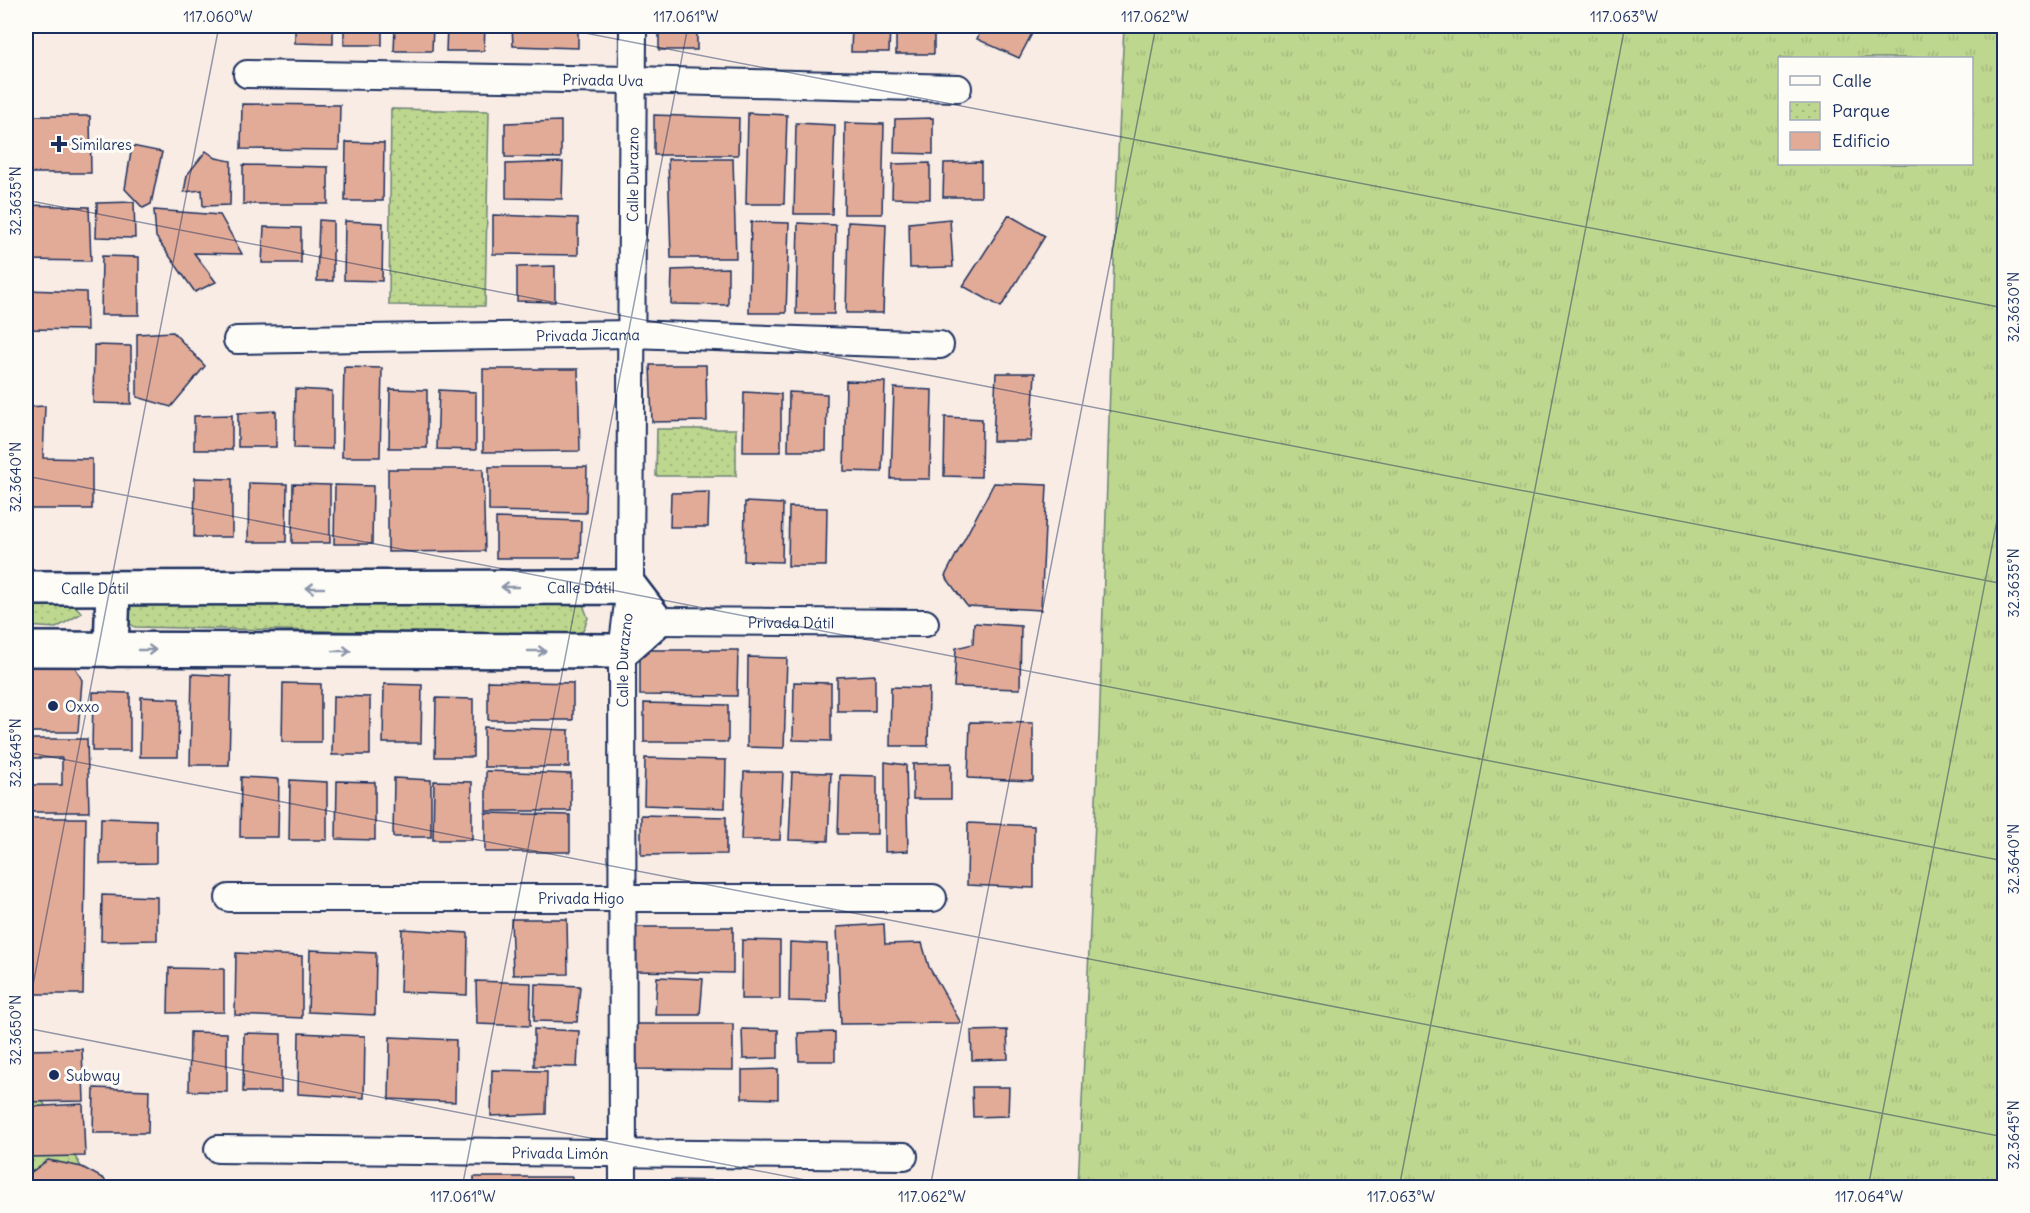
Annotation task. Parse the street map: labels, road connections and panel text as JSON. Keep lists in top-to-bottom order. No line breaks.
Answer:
{"streets":{"street":["Privada Uva","Calle Durazno","Privada Jicama","Calle Dátil","Privada Dátil","Privada Higo","Privada Limón"]},"crossings":[["Privada Uva","Calle Durazno"],["Calle Durazno","Privada Jicama"],["Calle Durazno","Calle Dátil"],["Calle Durazno","Privada Higo"],["Calle Durazno","Privada Limón"],["Calle Dátil","Privada Dátil"]],"places":{"health":["Similares"],"other":["Oxxo","Subway"]},"legend":["Calle","Parque","Edificio"],"coordinates":["117.060°W","117.061°W","117.062°W","117.063°W","32.3635°N","32.3630°N","32.3640°N","32.3645°N","32.3650°N","117.064°W"]}
